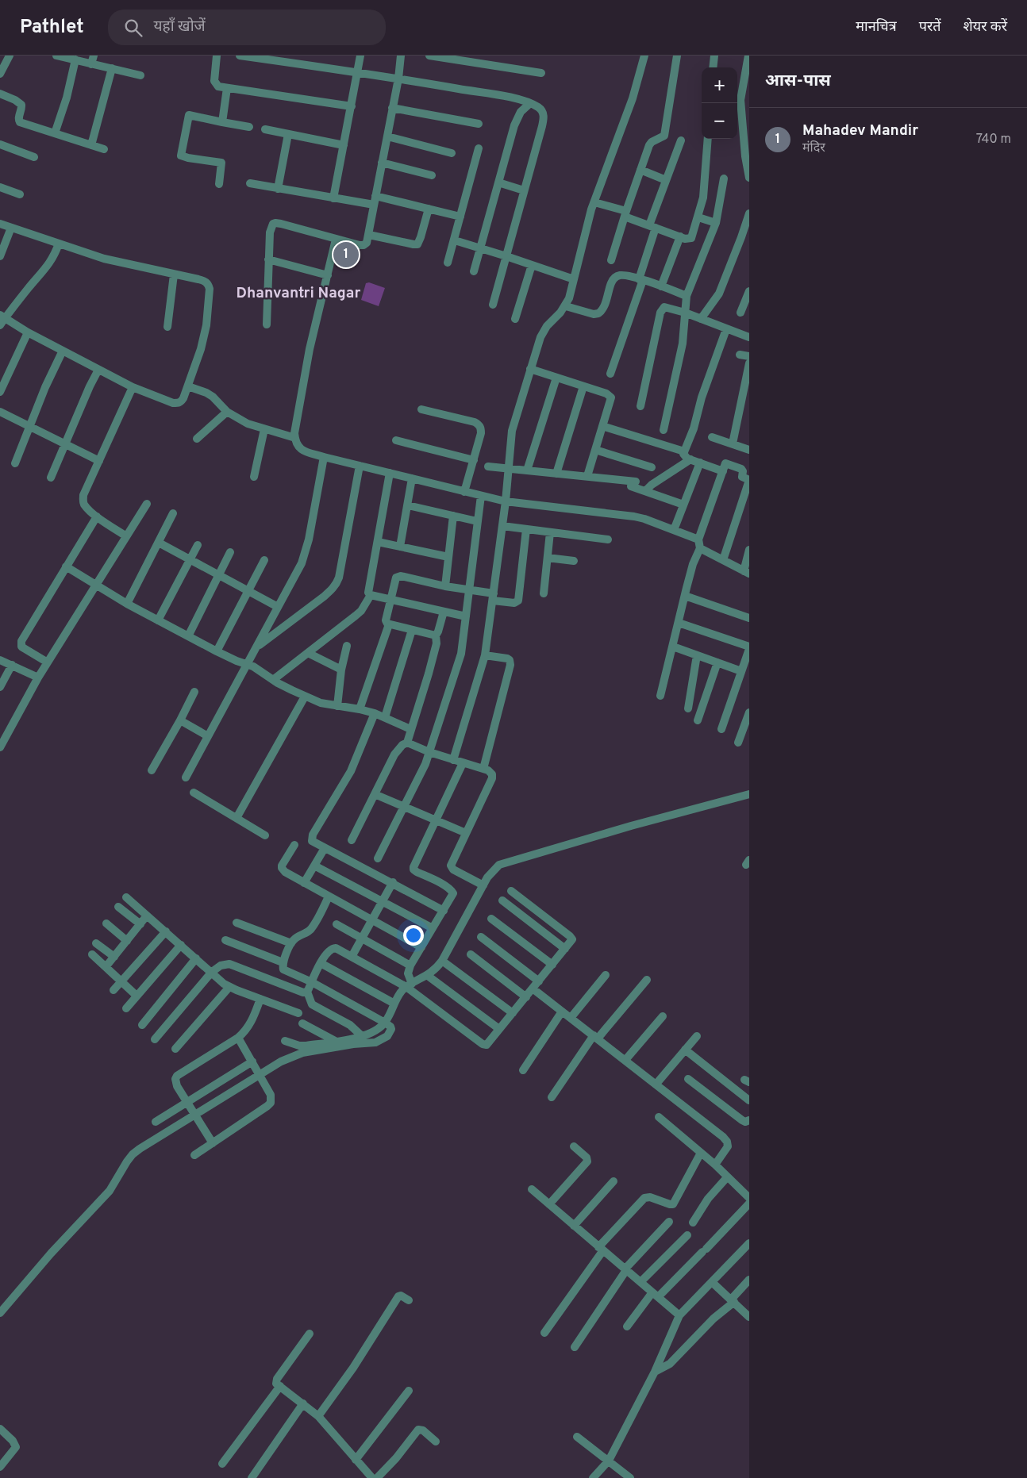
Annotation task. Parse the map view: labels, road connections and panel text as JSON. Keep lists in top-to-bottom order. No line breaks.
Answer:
{"districts":["Dhanvantri Nagar"],"page":{"header":"Pathlet","search":"यहाँ खोजें","nav":["मानचित्र","परतें","शेयर करें"],"heading":"आस-पास","map_buttons":["+","−"],"list":[{"mark":"1","name":"Mahadev Mandir","note":"मंदिर","value":"740 m"}],"pins":"1"}}
